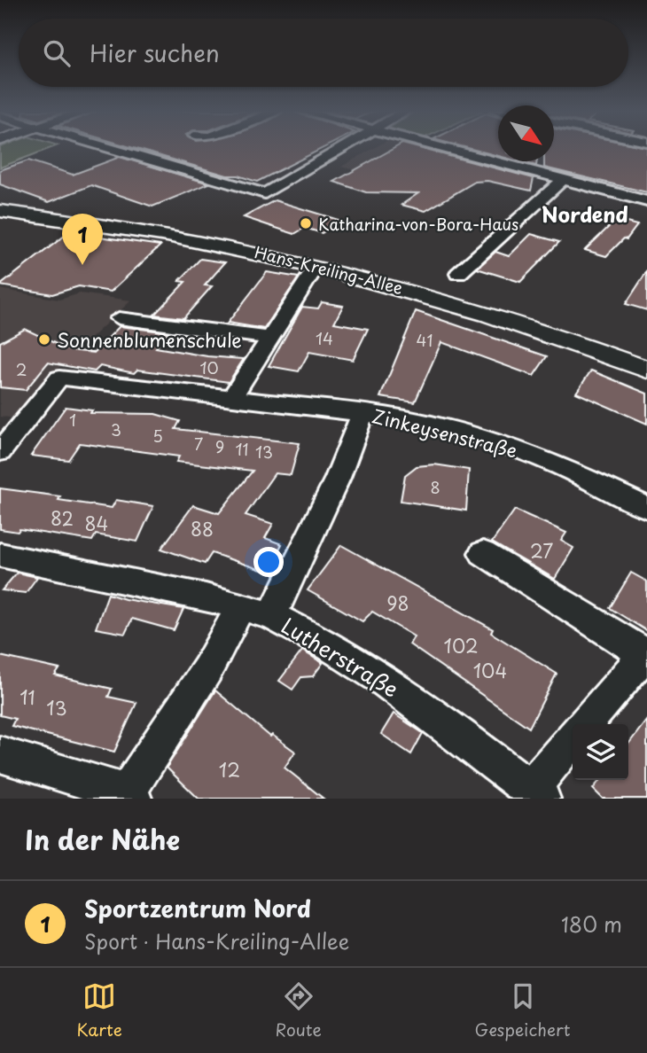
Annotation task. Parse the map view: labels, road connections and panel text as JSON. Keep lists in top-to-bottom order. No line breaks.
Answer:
{"streets":{"street":["Hans-Kreiling-Allee","Zinkeysenstraße","Lutherstraße"]},"districts":["Nordend"],"places":["Katharina-von-Bora-Haus","Sonnenblumenschule"],"house_numbers":["14","41","10","2","1","3","5","7","9","11","13","8","82","84","88","27","98","102","104","11","13","12"],"north":"bottom right","page":{"search":"Hier suchen","pins":"1","heading":"In der Nähe","list":[{"mark":"1","name":"Sportzentrum Nord","note":"Sport · Hans-Kreiling-Allee","value":"180 m"}],"nav":["Karte","Route","Gespeichert"]}}
